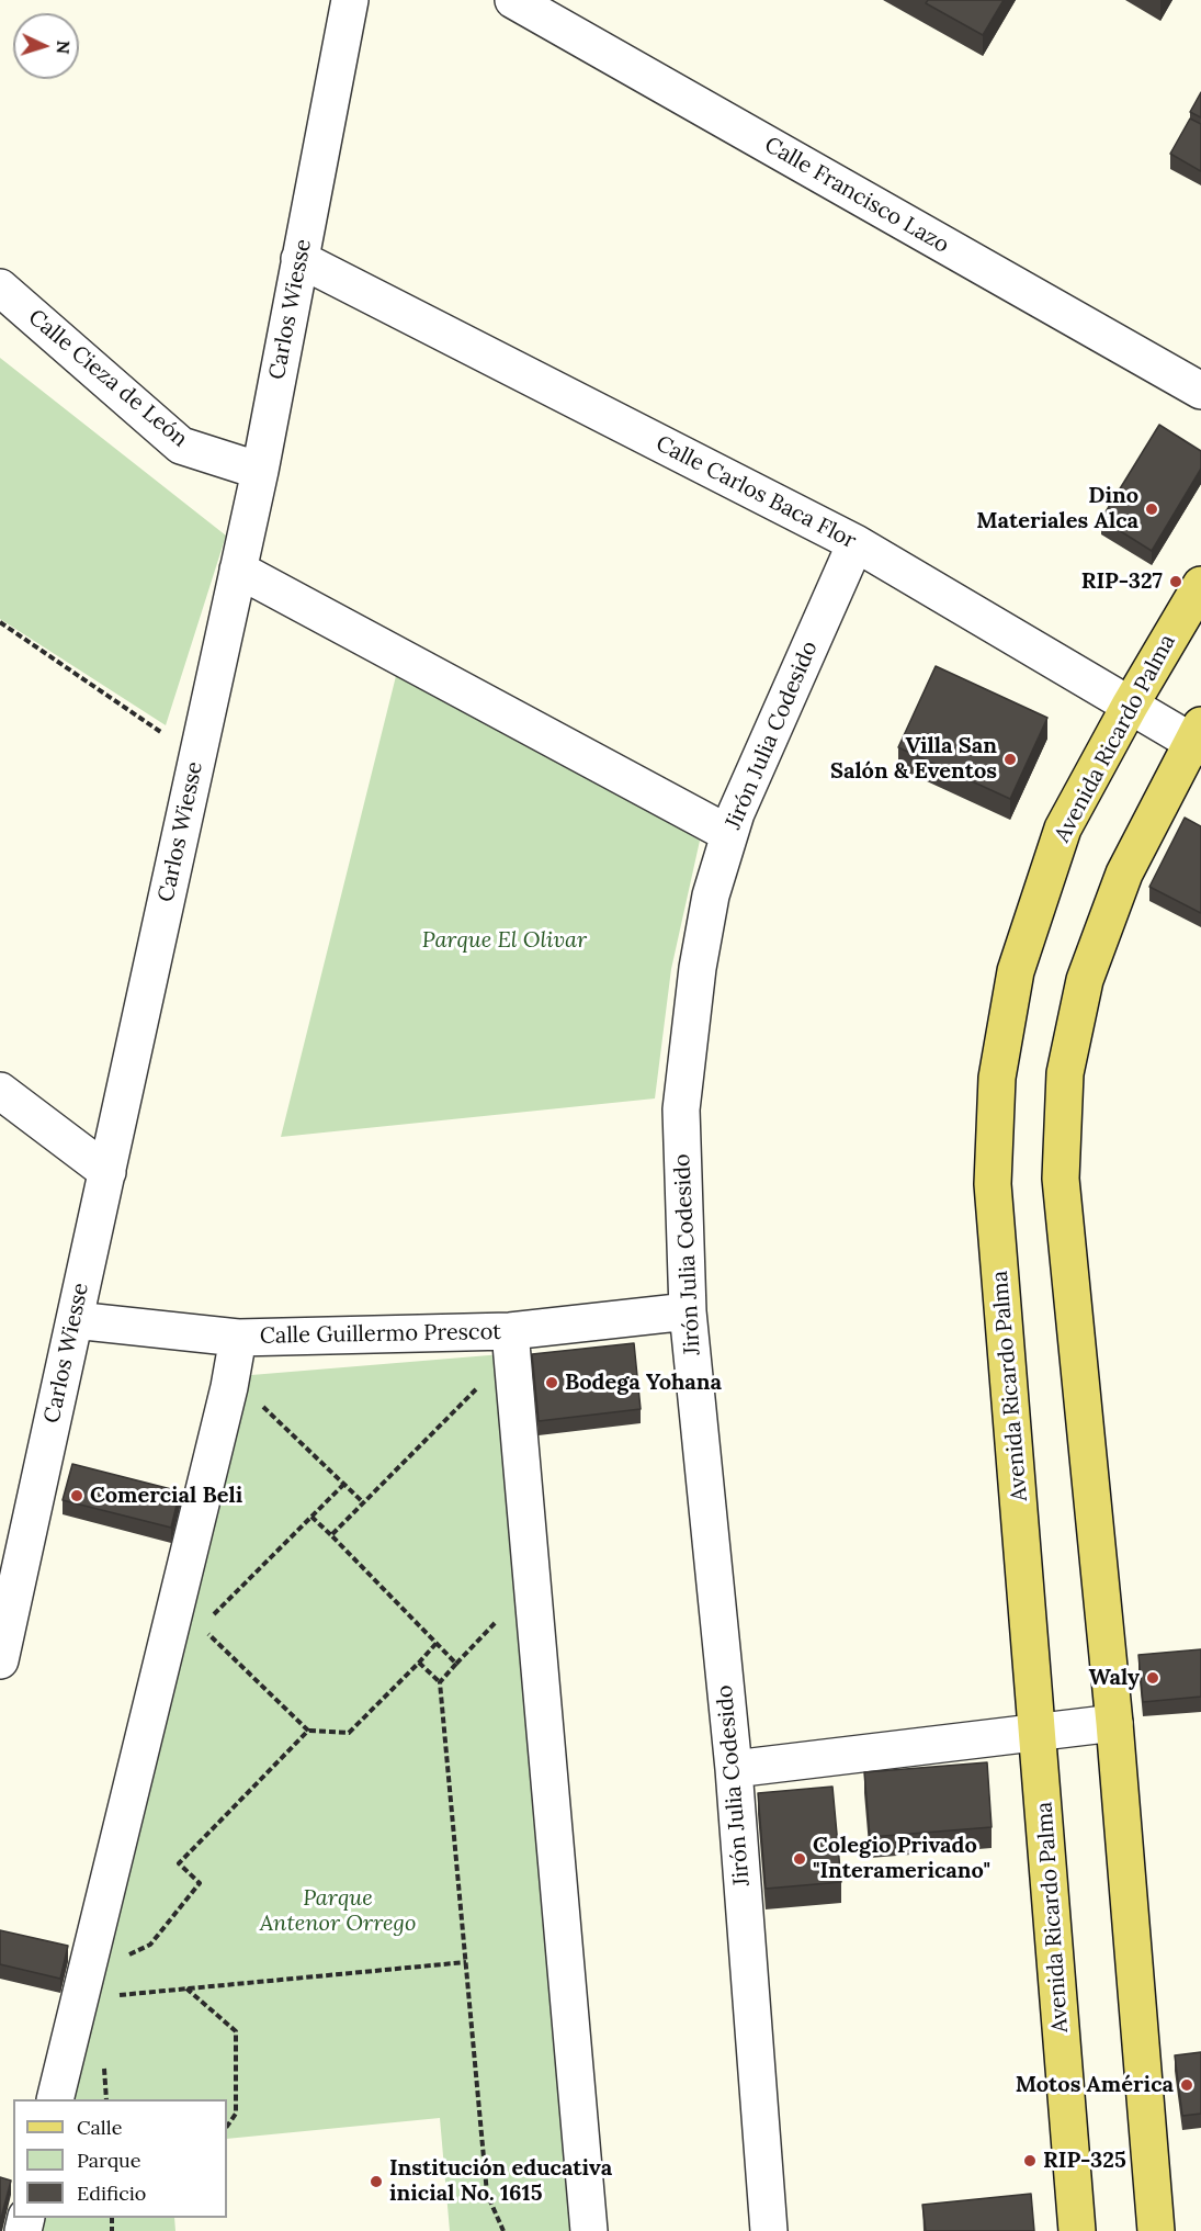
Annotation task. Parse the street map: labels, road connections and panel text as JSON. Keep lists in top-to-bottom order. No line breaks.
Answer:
{"streets":{"main road":["Avenida Ricardo Palma"],"street":["Calle Francisco Lazo","Carlos Wiesse","Calle Cieza de León","Calle Carlos Baca Flor","Jirón Julia Codesido","Calle Guillermo Prescot"]},"crossings":[["Carlos Wiesse","Calle Cieza de León"],["Carlos Wiesse","Calle Carlos Baca Flor"],["Carlos Wiesse","Calle Guillermo Prescot"],["Calle Carlos Baca Flor","Jirón Julia Codesido"],["Calle Carlos Baca Flor","Avenida Ricardo Palma"],["Jirón Julia Codesido","Calle Guillermo Prescot"]],"parks":["Parque El Olivar","Parque Antenor Orrego"],"places":["Dino Materiales Alca","RIP-327","Villa San Salón & Eventos","Bodega Yohana","Comercial Beli","Waly","Colegio Privado \"Interamericano\"","Motos América","RIP-325","Institución educativa inicial No. 1615"],"legend":["Calle","Parque","Edificio"],"north":"right"}
